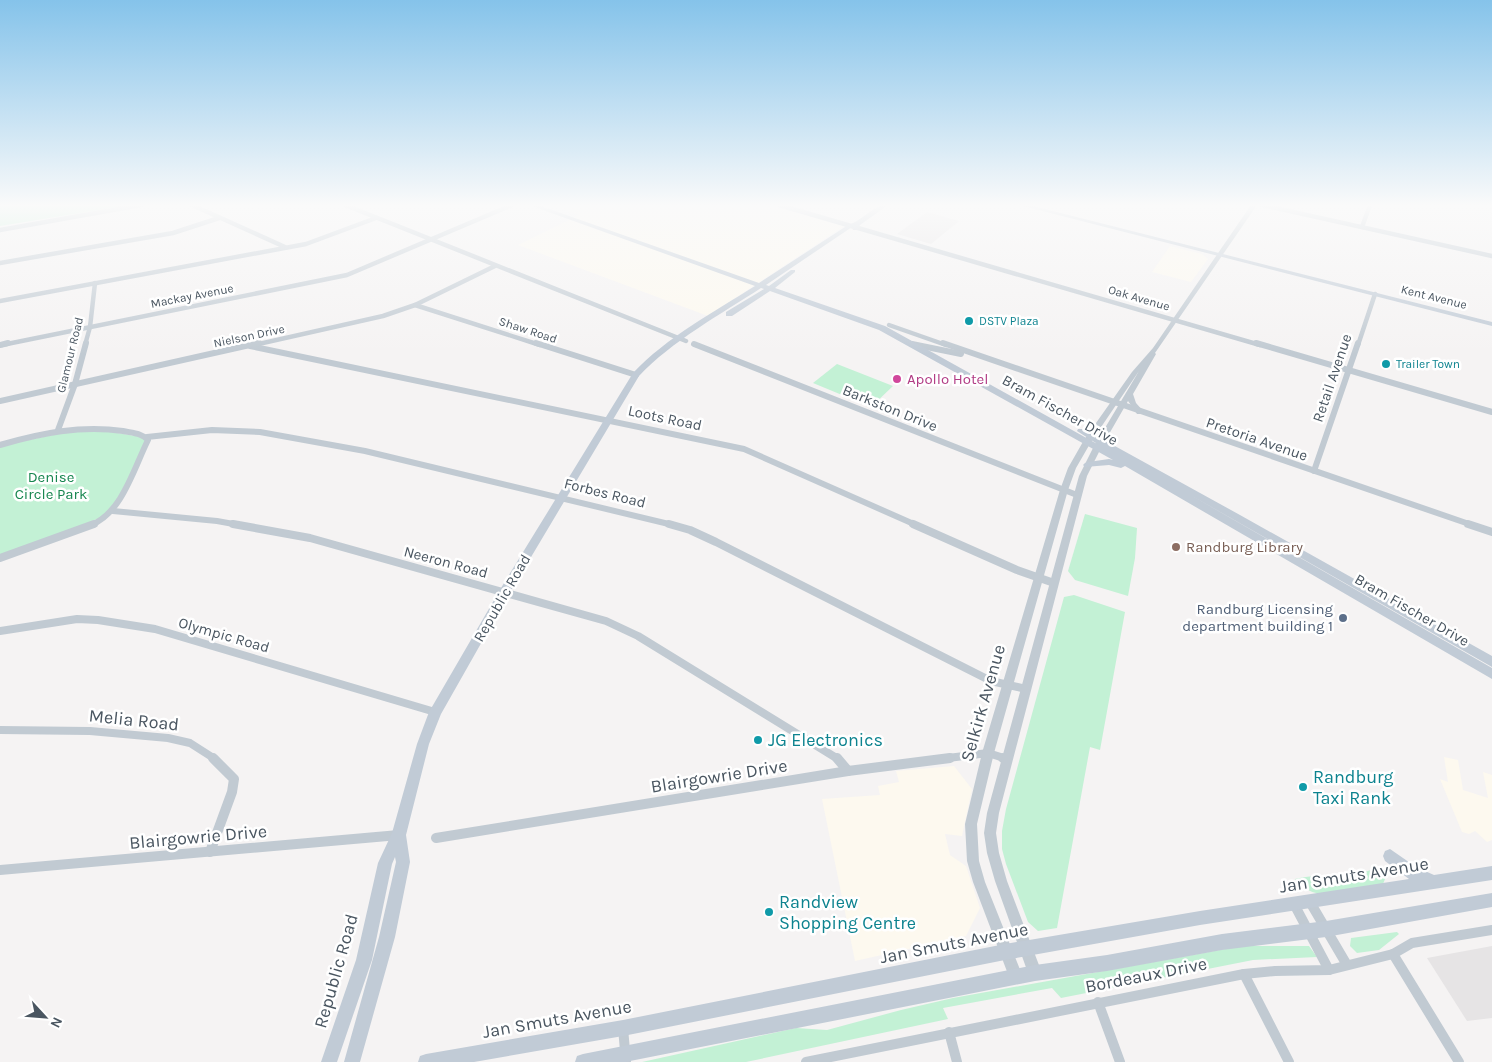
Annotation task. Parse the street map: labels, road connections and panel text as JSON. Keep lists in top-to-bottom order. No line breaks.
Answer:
{"streets":{"main road":["Kent Avenue","Bram Fischer Drive","Republic Road","Jan Smuts Avenue"],"street":["Mackay Avenue","Oak Avenue","Shaw Road","Nielson Drive","Glamour Road","Retail Avenue","Barkston Drive","Loots Road","Pretoria Avenue","Forbes Road","Neeron Road","Olympic Road","Selkirk Avenue","Melia Road","Blairgowrie Drive","Bordeaux Drive"]},"crossings":[["Mackay Avenue","Glamour Road"],["Kent Avenue","Retail Avenue"],["Oak Avenue","Retail Avenue"],["Shaw Road","Nielson Drive"],["Shaw Road","Republic Road"],["Nielson Drive","Glamour Road"],["Nielson Drive","Barkston Drive"],["Nielson Drive","Loots Road"],["Glamour Road","Forbes Road"],["Retail Avenue","Pretoria Avenue"],["Barkston Drive","Republic Road"],["Barkston Drive","Selkirk Avenue"],["Bram Fischer Drive","Pretoria Avenue"],["Bram Fischer Drive","Republic Road"],["Bram Fischer Drive","Selkirk Avenue"],["Loots Road","Republic Road"],["Loots Road","Selkirk Avenue"],["Pretoria Avenue","Selkirk Avenue"],["Forbes Road","Republic Road"],["Forbes Road","Selkirk Avenue"],["Neeron Road","Republic Road"],["Neeron Road","Blairgowrie Drive"],["Republic Road","Olympic Road"],["Republic Road","Blairgowrie Drive"],["Selkirk Avenue","Blairgowrie Drive"],["Selkirk Avenue","Jan Smuts Avenue"],["Melia Road","Blairgowrie Drive"]],"parks":["Denise Circle Park"],"places":["DSTV Plaza","Trailer Town","Apollo Hotel","Randburg Library","Randburg Licensing department building 1","JG Electronics","Randburg Taxi Rank","Randview Shopping Centre"],"north":"bottom right"}
